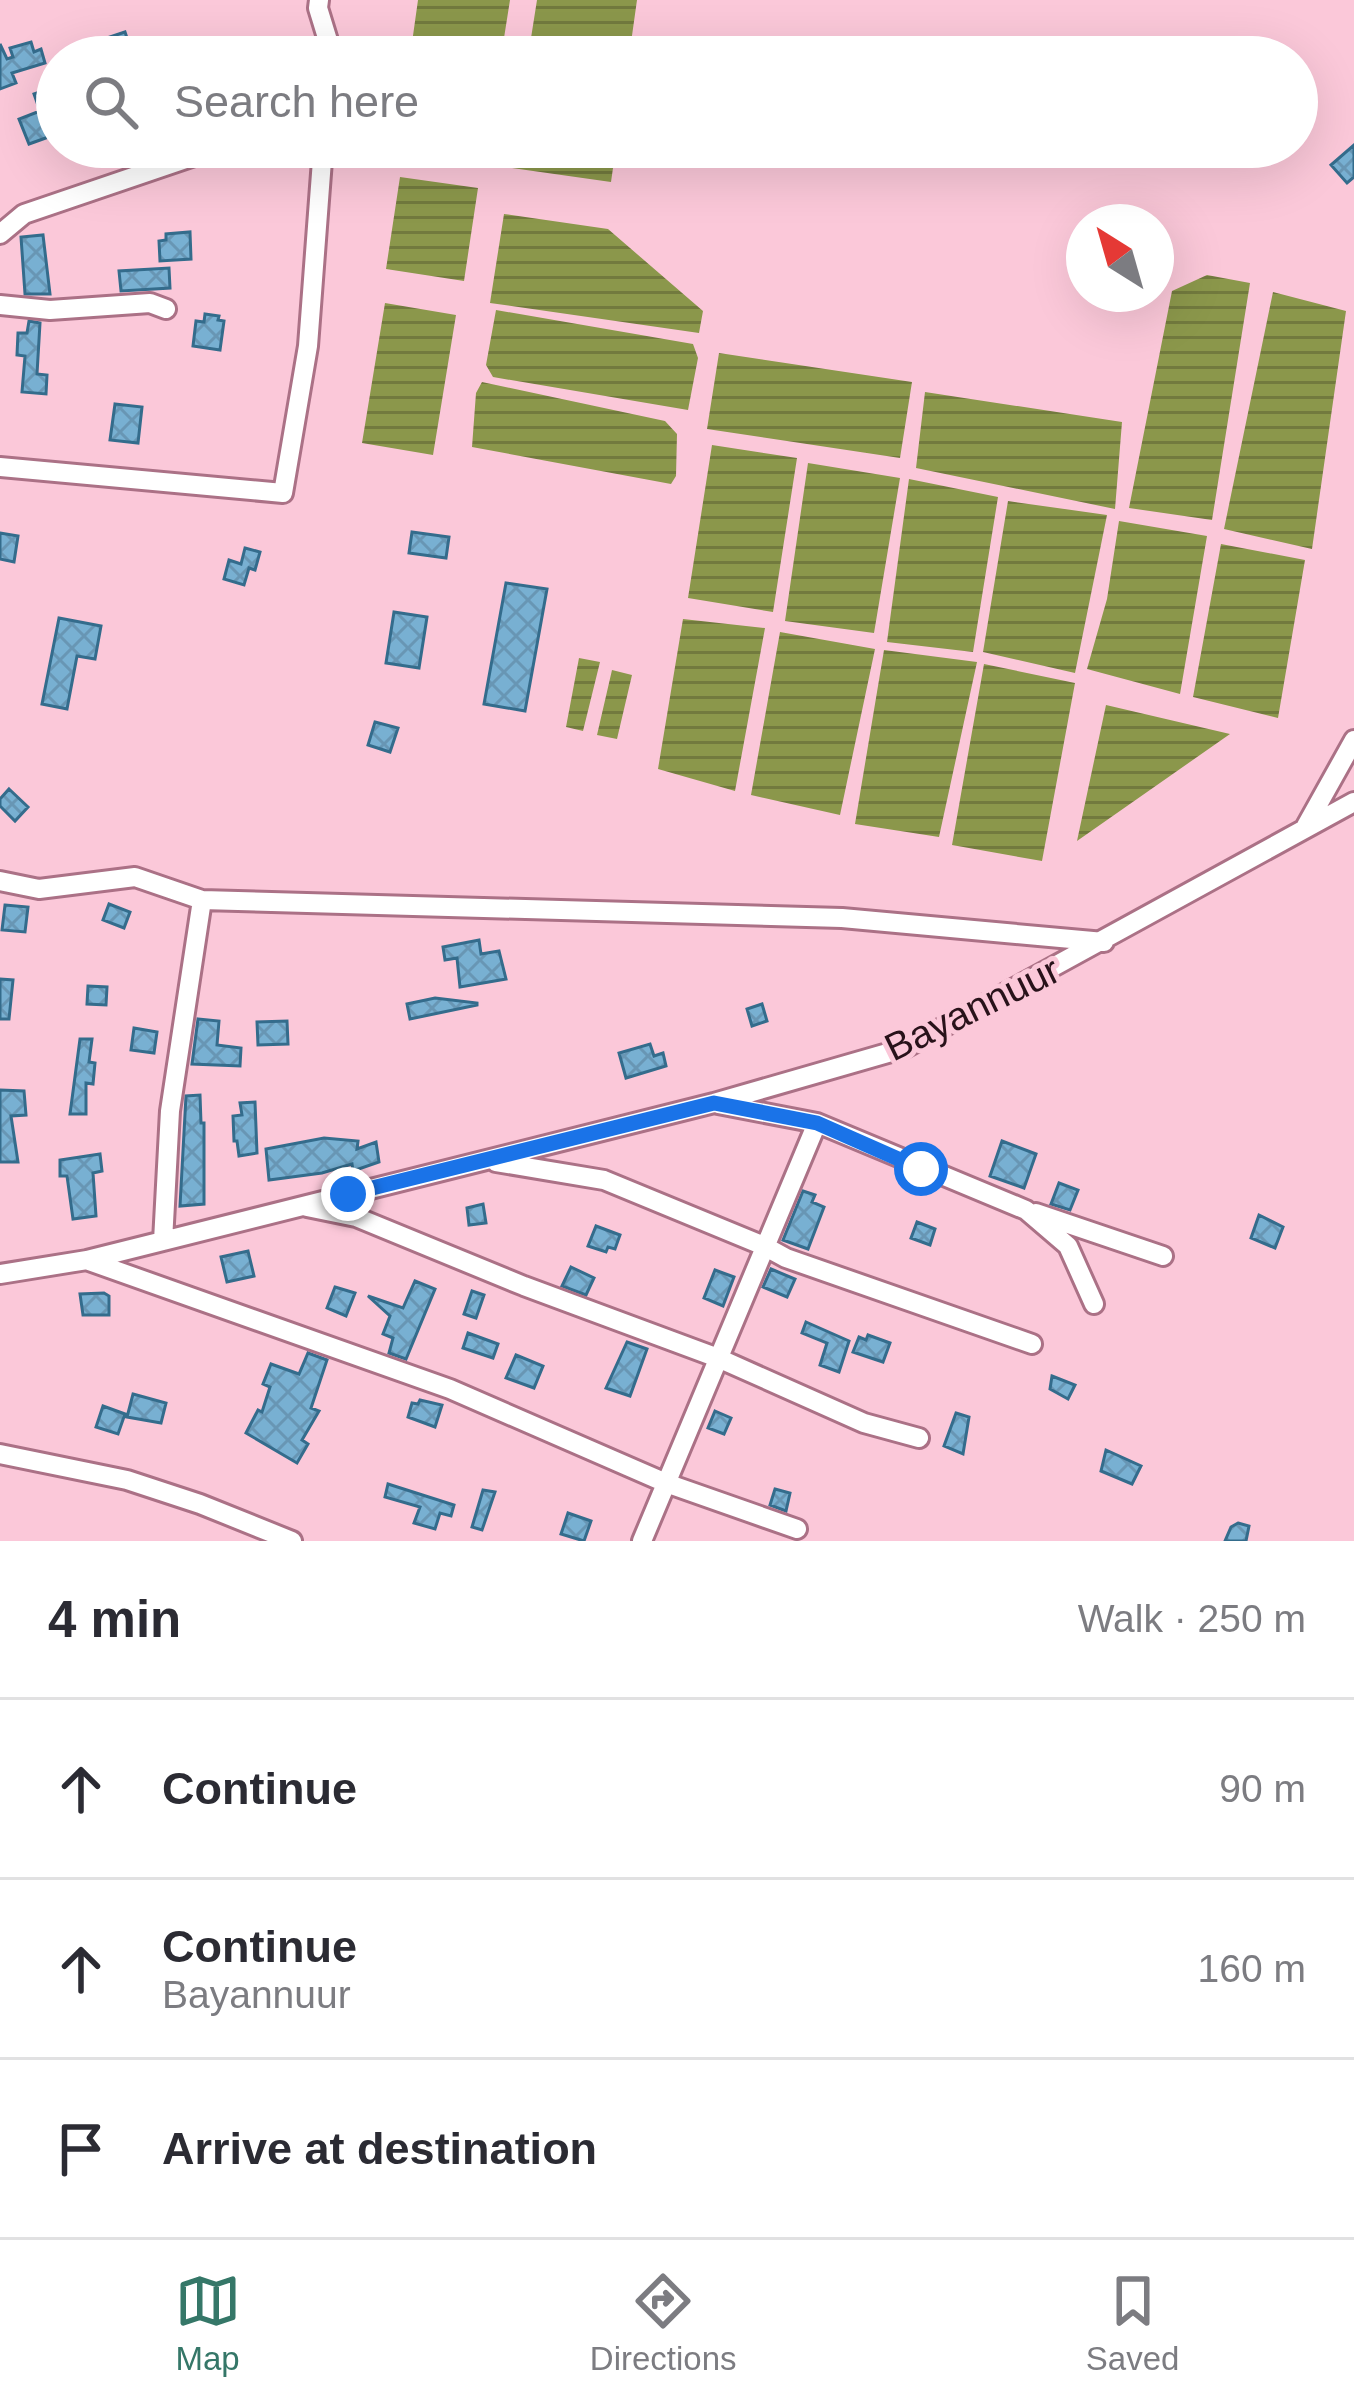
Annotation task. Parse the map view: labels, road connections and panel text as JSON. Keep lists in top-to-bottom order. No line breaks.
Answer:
{"streets":{"street":["Bayannuur"]},"north":"top left","page":{"search":"Search here","heading":["4 min","Walk · 250 m"],"list":[["Continue","90 m"],["Continue","Bayannuur","160 m"],"Arrive at destination"],"nav":["Map","Directions","Saved"]}}
